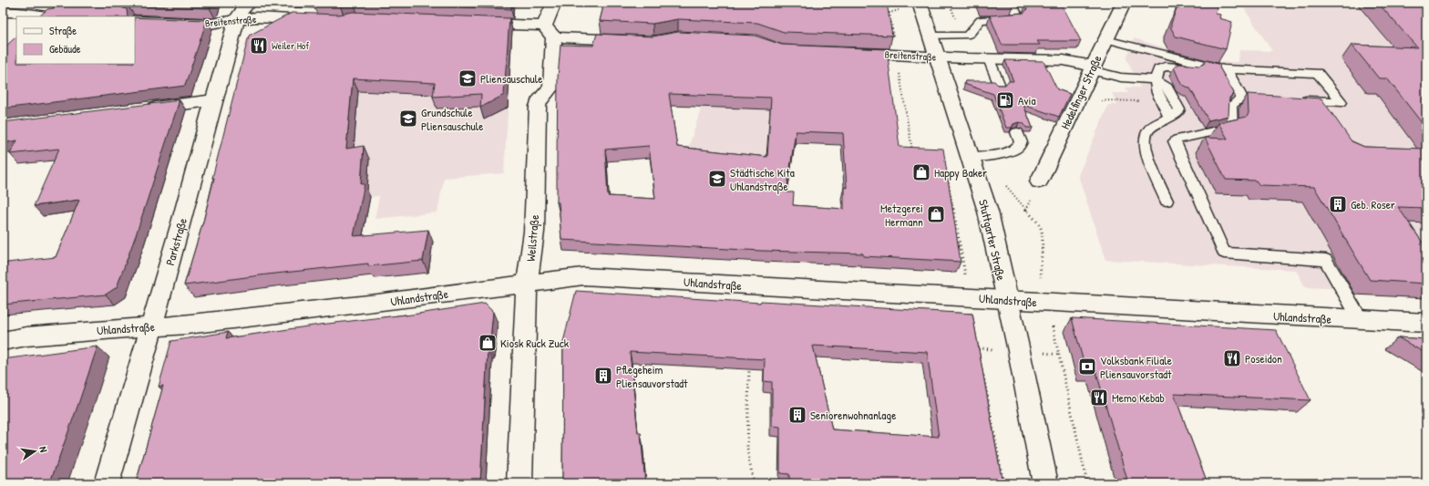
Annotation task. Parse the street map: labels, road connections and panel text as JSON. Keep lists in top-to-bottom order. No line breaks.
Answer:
{"streets":{"street":["Breitenstraße","Hedelfinger Straße","Weilstraße","Stuttgarter Straße","Parkstraße","Uhlandstraße"]},"crossings":[["Breitenstraße","Hedelfinger Straße"],["Breitenstraße","Stuttgarter Straße"],["Breitenstraße","Parkstraße"],["Weilstraße","Uhlandstraße"],["Stuttgarter Straße","Uhlandstraße"],["Parkstraße","Uhlandstraße"]],"places":{"restaurant":["Weiler Hof","Poseidon","Memo Kebab"],"school or university":["Pliensauschule","Grundschule Pliensauschule","Städtische Kita Uhlandstraße"],"fuel station":["Avia"],"shop":["Happy Baker","Metzgerei Hermann","Kiosk Ruck Zuck"],"building":["Geb. Roser","Pflegeheim Pliensauvorstadt","Seniorenwohnanlage"],"bank":["Volksbank Filiale Pliensauvorstadt"]},"legend":["Straße","Gebäude"],"north":"right"}
